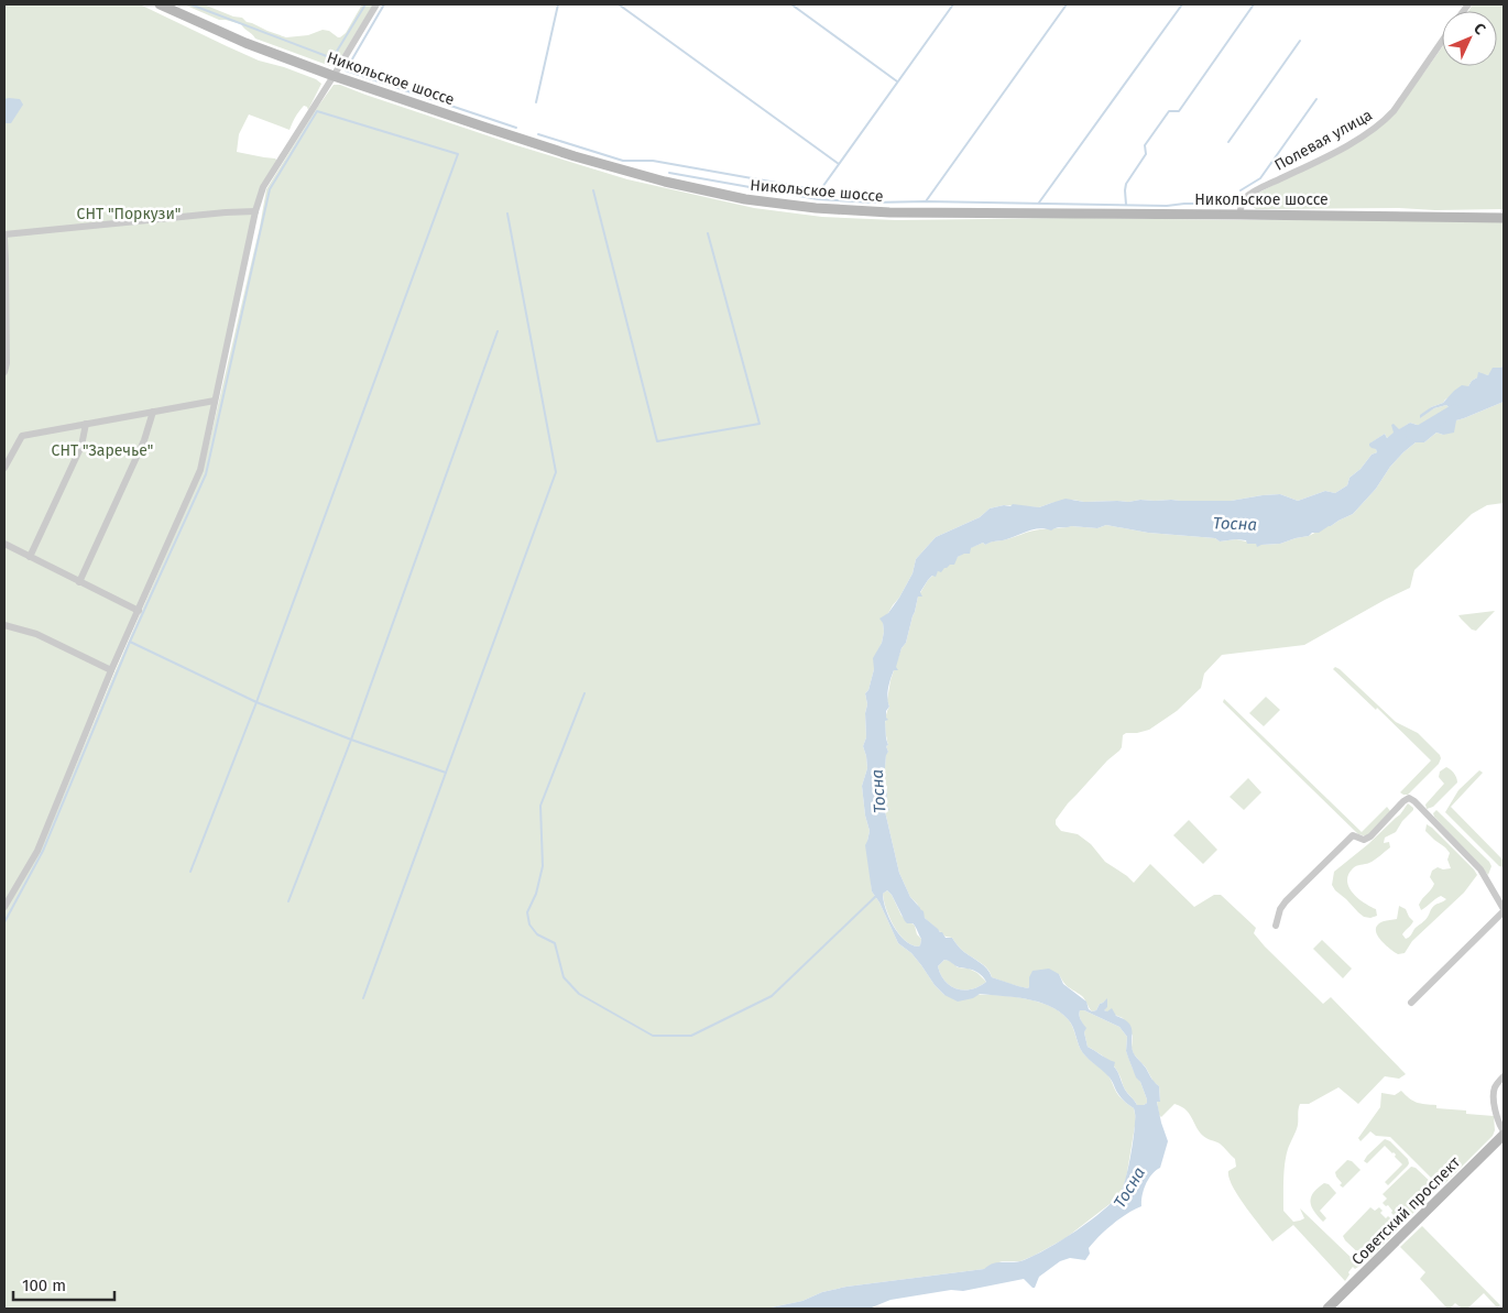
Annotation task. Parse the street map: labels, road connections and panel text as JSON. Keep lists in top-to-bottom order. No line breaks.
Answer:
{"streets":{"main road":["Никольское шоссе","Советский проспект"],"street":["Полевая улица"]},"crossings":[["Никольское шоссе","Полевая улица"]],"water":["Тосна"],"parks":["СНТ \"Поркузи\"","СНТ \"Заречье\""],"scale_bar":"100 m","north":"top right"}
